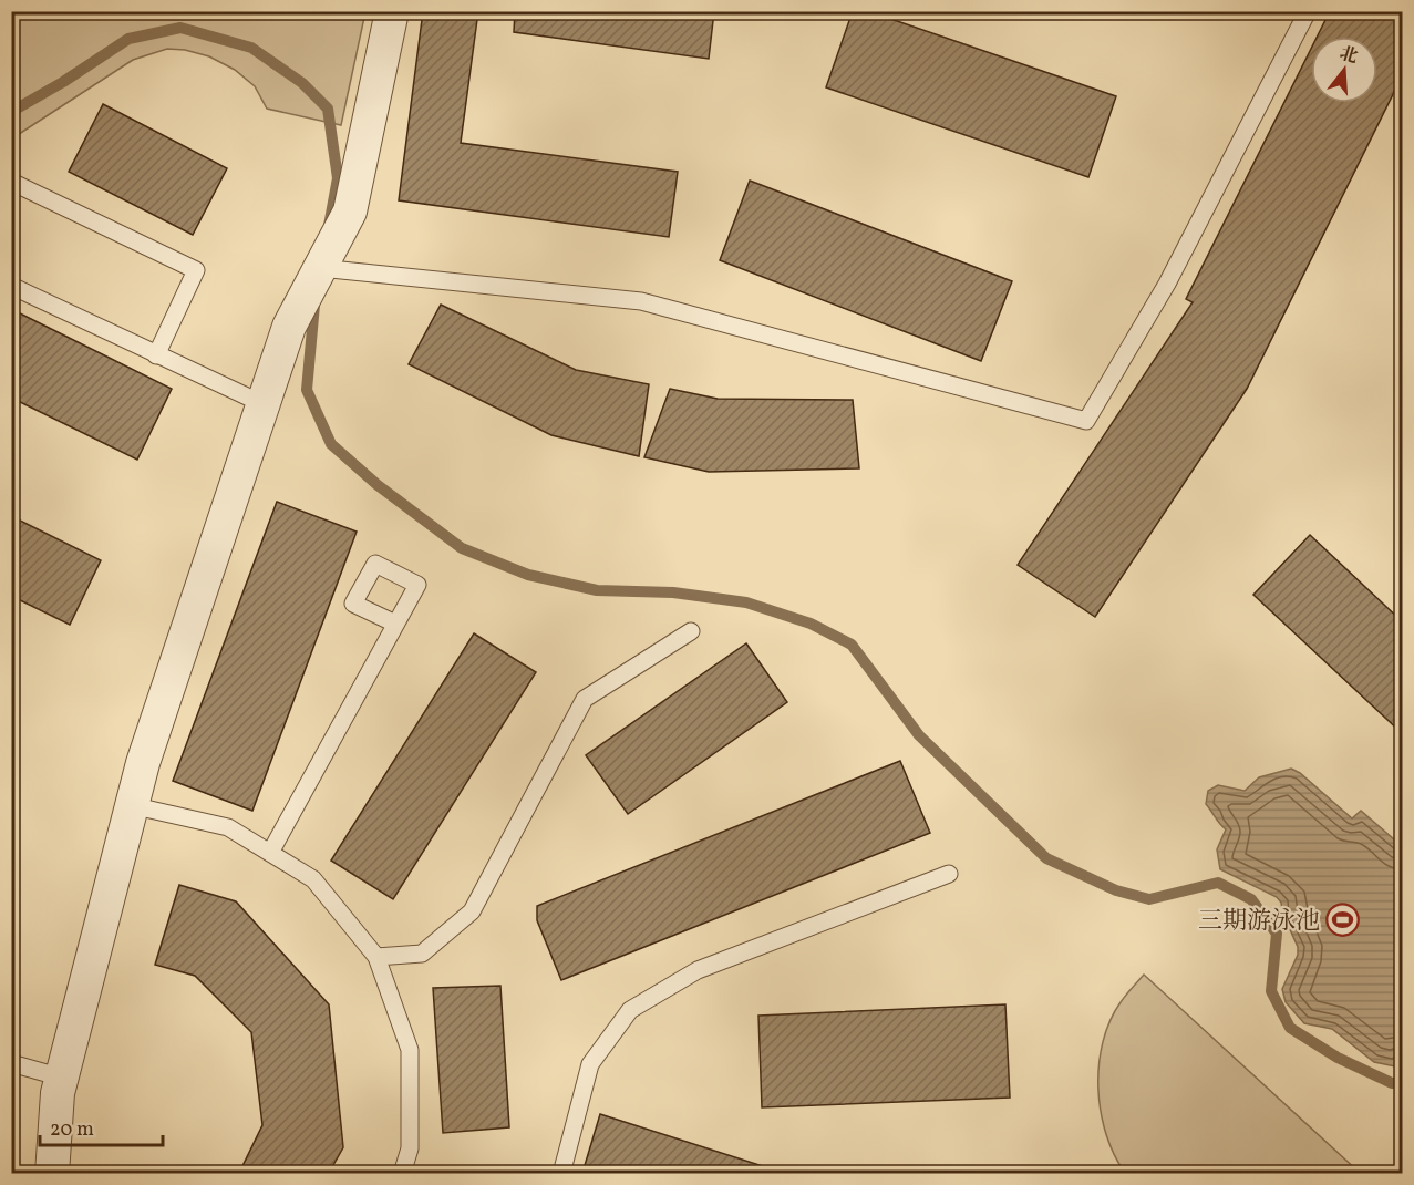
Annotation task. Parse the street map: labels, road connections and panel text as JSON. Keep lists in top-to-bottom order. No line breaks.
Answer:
{"places":{"sports":["三期游泳池"]},"scale_bar":"20 m","north":"top"}
